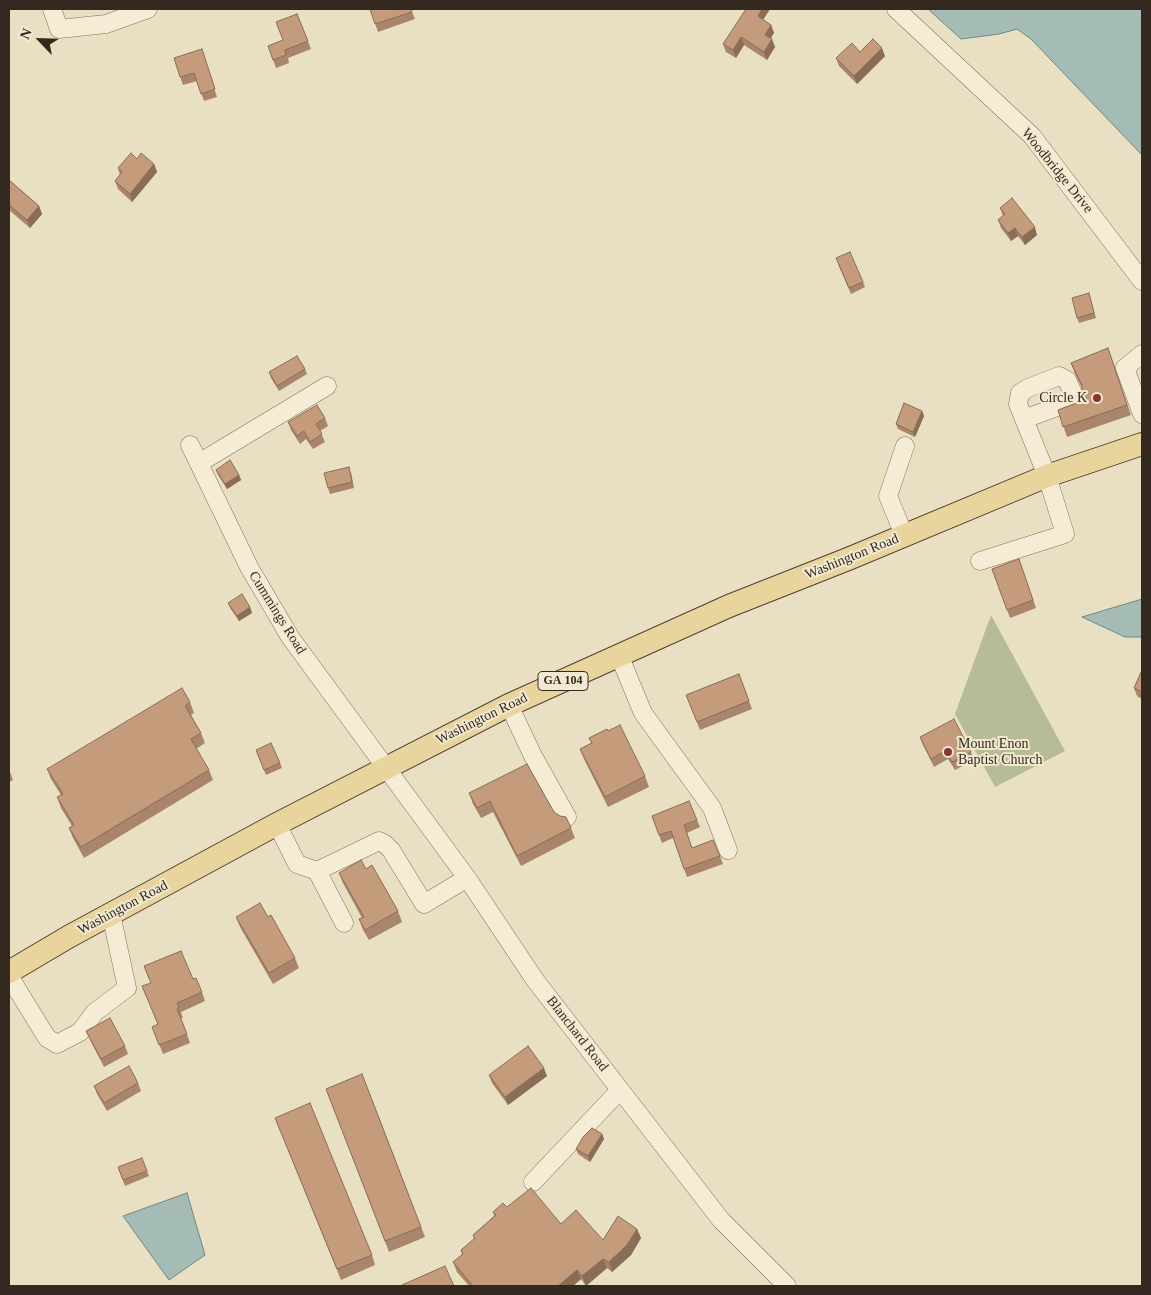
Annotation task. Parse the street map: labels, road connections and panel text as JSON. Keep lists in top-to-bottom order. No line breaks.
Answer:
{"streets":{"main road":["Washington Road","GA 104"],"street":["Woodbridge Drive","Cummings Road","Blanchard Road"]},"crossings":[["Washington Road","Cummings Road"],["Washington Road","Blanchard Road"],["Cummings Road","Blanchard Road"]],"places":["Circle K","Mount Enon Baptist Church"],"north":"top left"}
